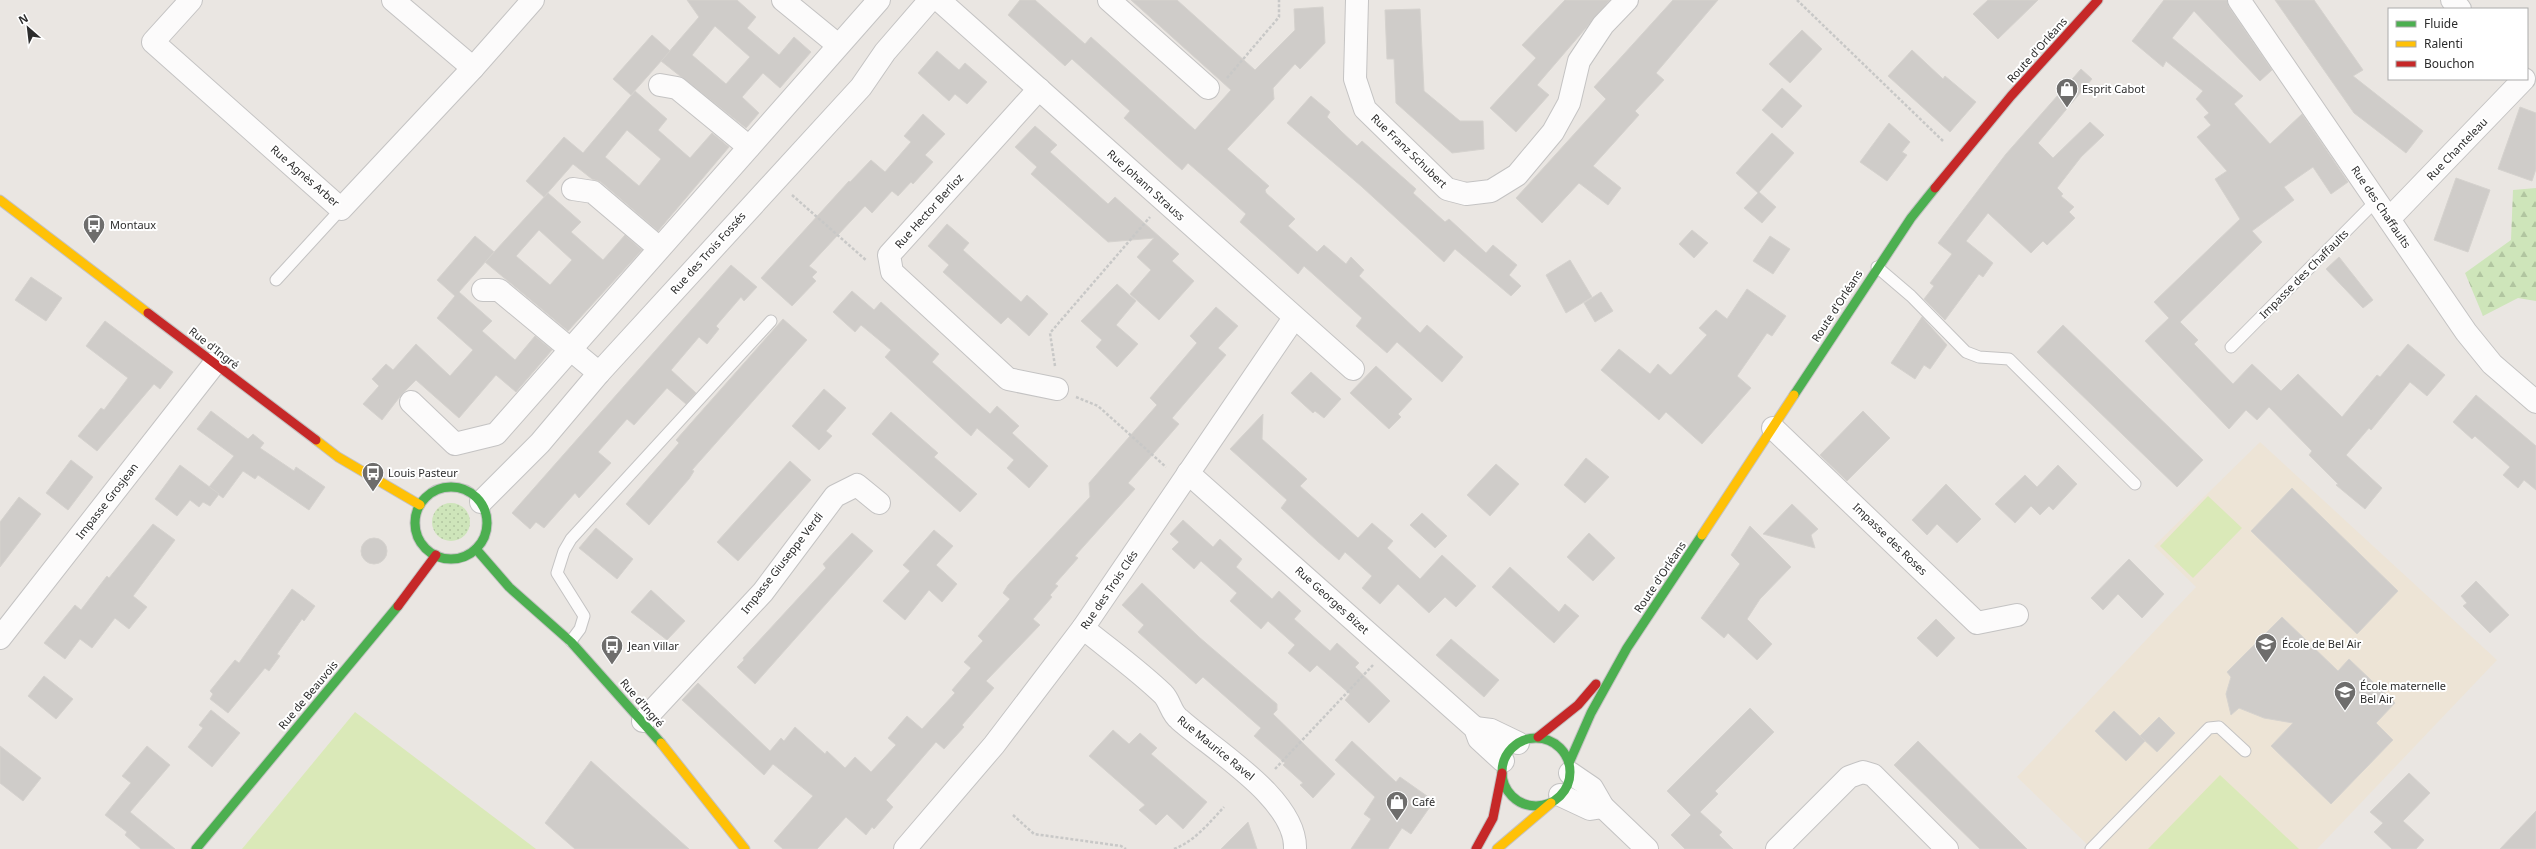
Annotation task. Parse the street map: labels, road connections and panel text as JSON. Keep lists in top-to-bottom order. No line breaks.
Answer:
{"streets":{"street":["Route d'Orléans","Rue Chanteleau","Rue Franz Schubert","Rue Agnès Arber","Rue Johann Strauss","Rue des Chaffaults","Rue Hector Berlioz","Rue des Trois Fossés","Rue d'Ingré","Impasse Grosjean","Impasse des Roses","Impasse Giuseppe Verdi","Rue des Trois Clés","Rue Georges Bizet","Rue de Beauvois","Rue Maurice Ravel"],"lane":["Impasse des Chaffaults"]},"crossings":[["Route d'Orléans","Impasse des Roses"],["Route d'Orléans","Rue Georges Bizet"],["Rue Chanteleau","Rue des Chaffaults"],["Rue Johann Strauss","Rue Hector Berlioz"],["Rue Johann Strauss","Rue des Trois Clés"],["Rue des Chaffaults","Impasse des Chaffaults"],["Rue des Trois Fossés","Rue d'Ingré"],["Rue des Trois Fossés","Rue de Beauvois"],["Rue d'Ingré","Impasse Grosjean"],["Rue d'Ingré","Impasse Giuseppe Verdi"],["Rue d'Ingré","Rue de Beauvois"],["Rue des Trois Clés","Rue Georges Bizet"],["Rue des Trois Clés","Rue Maurice Ravel"]],"places":{"shop":["Esprit Cabot","Café"],"bus stop":["Montaux","Louis Pasteur","Jean Villar"],"school or university":["École de Bel Air","École maternelle Bel Air"]},"legend":["Fluide","Ralenti","Bouchon"],"north":"top left"}
